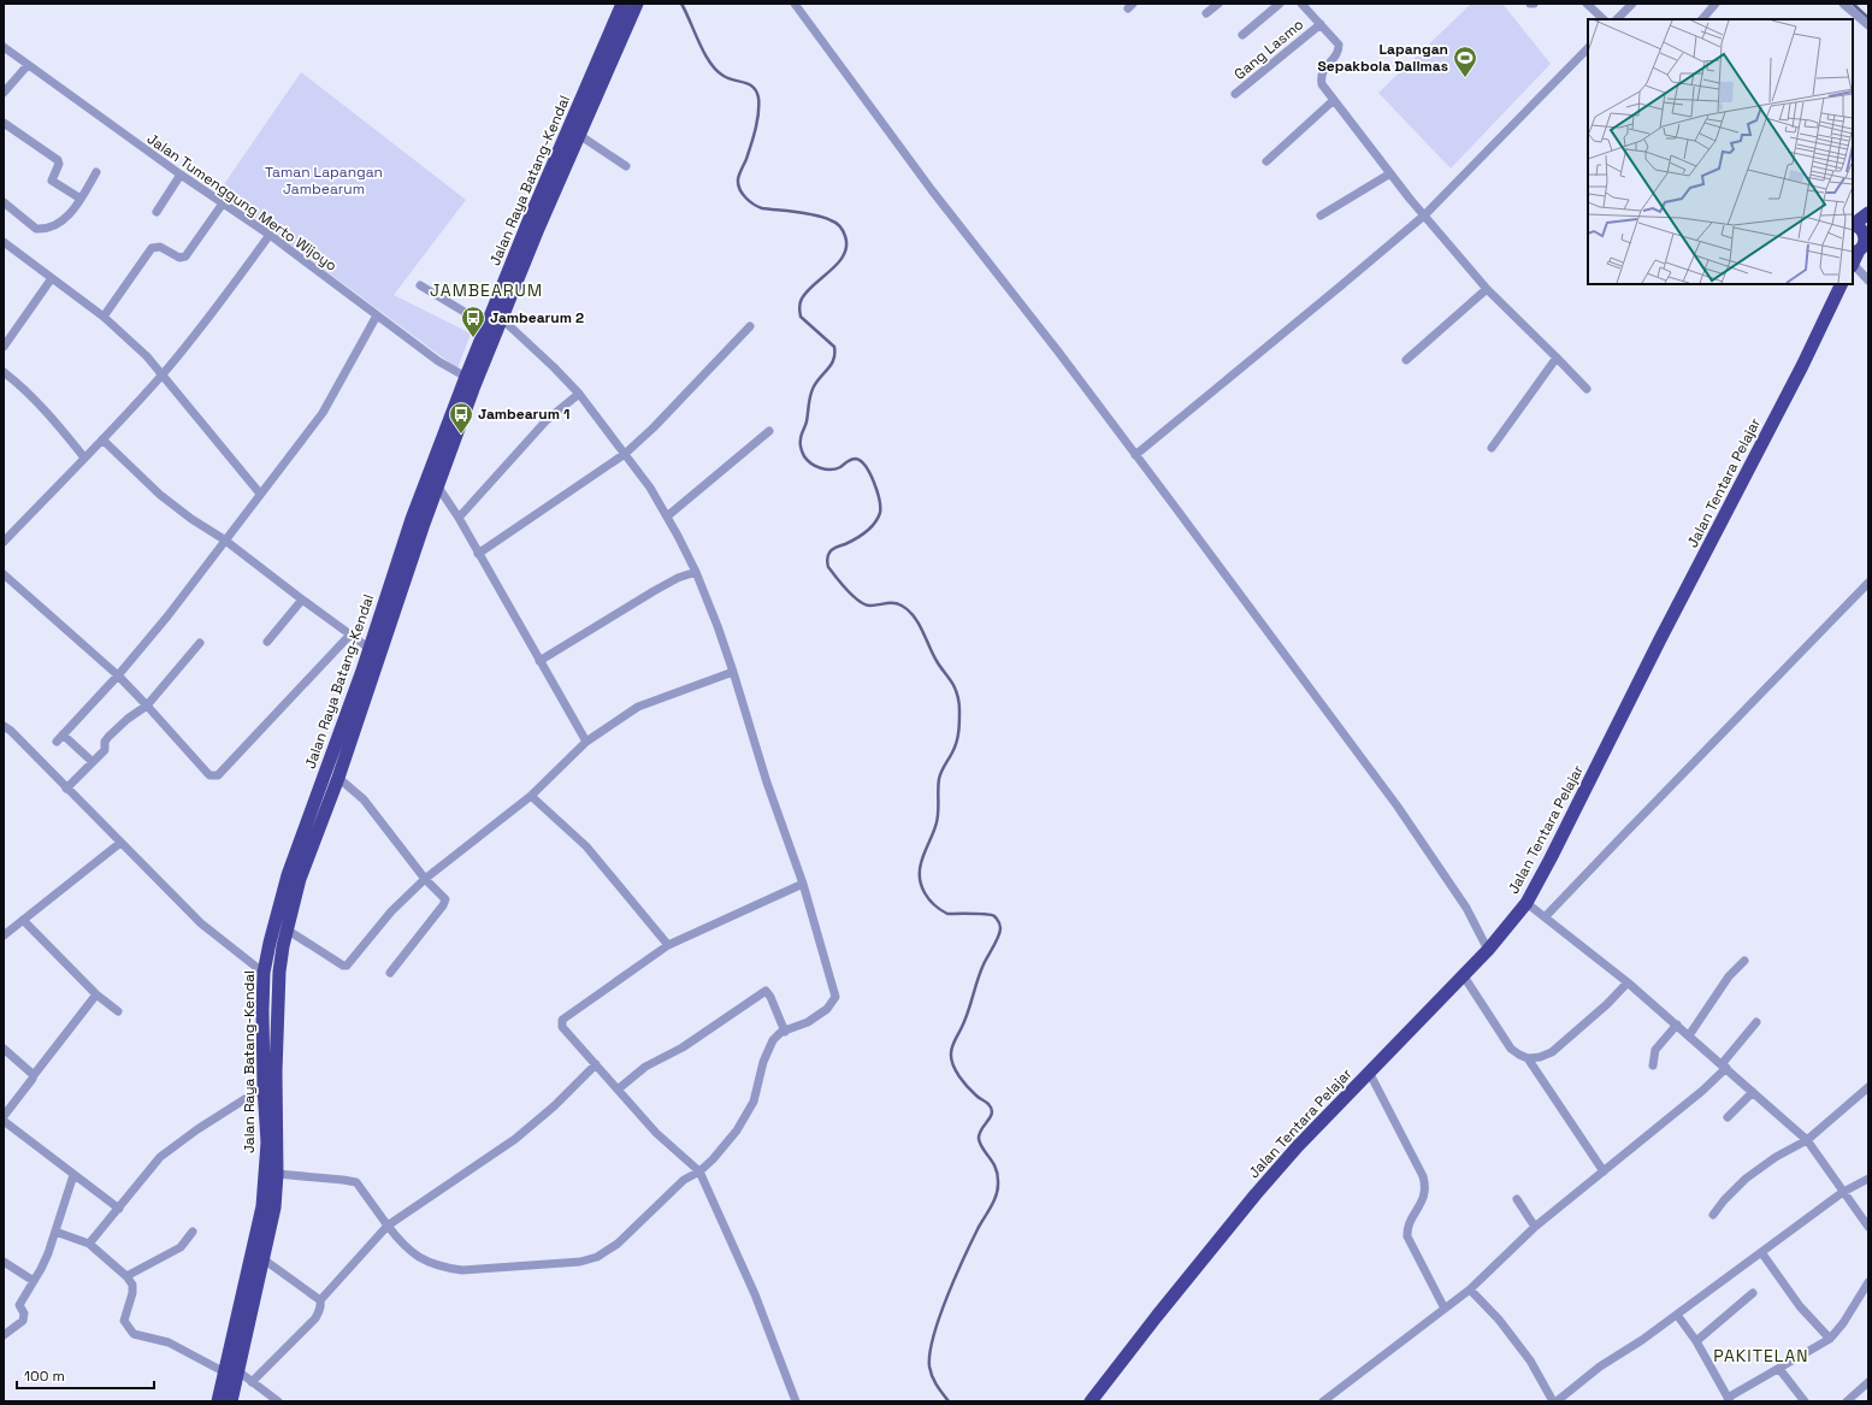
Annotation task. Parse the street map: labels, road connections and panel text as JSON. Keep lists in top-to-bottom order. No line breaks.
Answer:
{"streets":{"highway":["Jalan Raya Batang-Kendal","Jalan Tentara Pelajar"],"street":["Gang Lasmo","Jalan Tumenggung Merto Wijoyo"]},"crossings":[["Jalan Raya Batang-Kendal","Jalan Tumenggung Merto Wijoyo"]],"districts":["JAMBEARUM","PAKITELAN"],"parks":["Taman Lapangan Jambearum"],"places":{"sports":["Lapangan Sepakbola Dalimas"],"bus stop":["Jambearum 2","Jambearum 1"]},"scale_bar":"100 m"}
